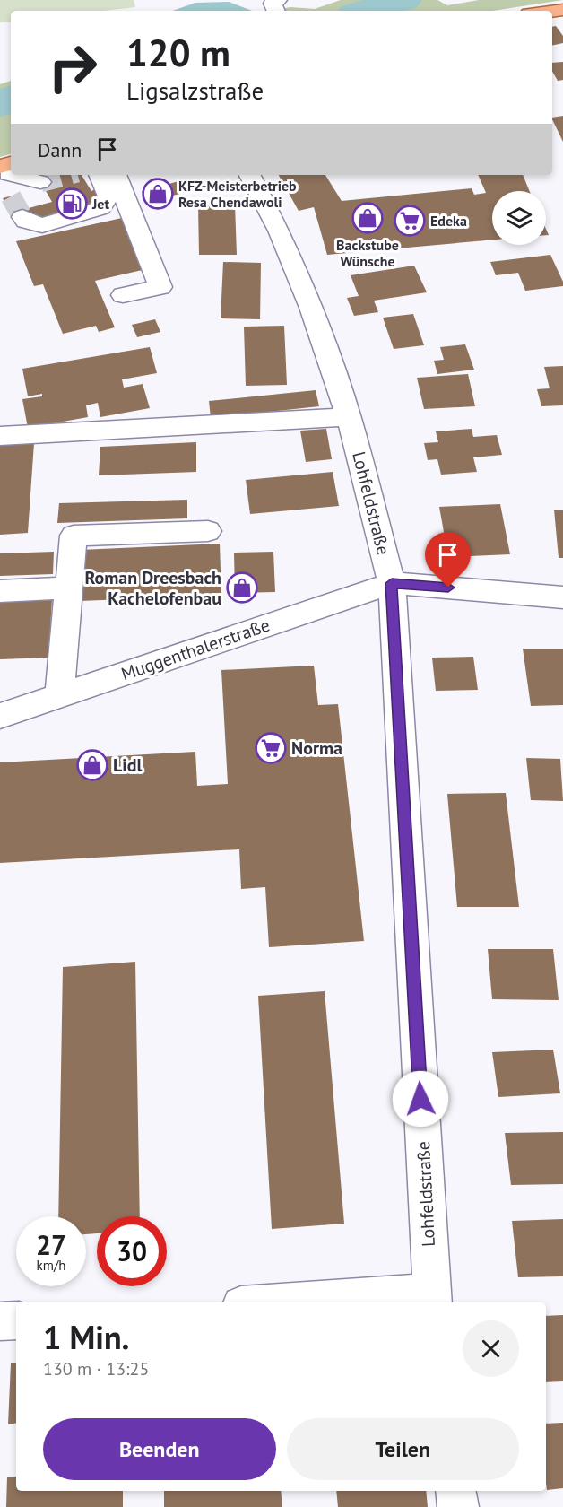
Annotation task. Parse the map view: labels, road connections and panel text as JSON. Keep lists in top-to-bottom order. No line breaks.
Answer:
{"streets":{"street":["Lohfeldstraße","Muggenthalerstraße"]},"crossings":[["Lohfeldstraße","Muggenthalerstraße"]],"places":{"shop":["KFZ-Meisterbetrieb Resa Chendawoli","Backstube Wünsche","Roman Dreesbach Kachelofenbau","Lidl"],"fuel station":["Jet"],"supermarket":["Edeka","Norma"]},"page":{"turn":["120 m","Ligsalzstraße"],"then":"Dann","speed":"27 km/h","limit":"30","heading":["1 Min.","130 m · 13:25"],"buttons":["Beenden","Teilen"]}}
